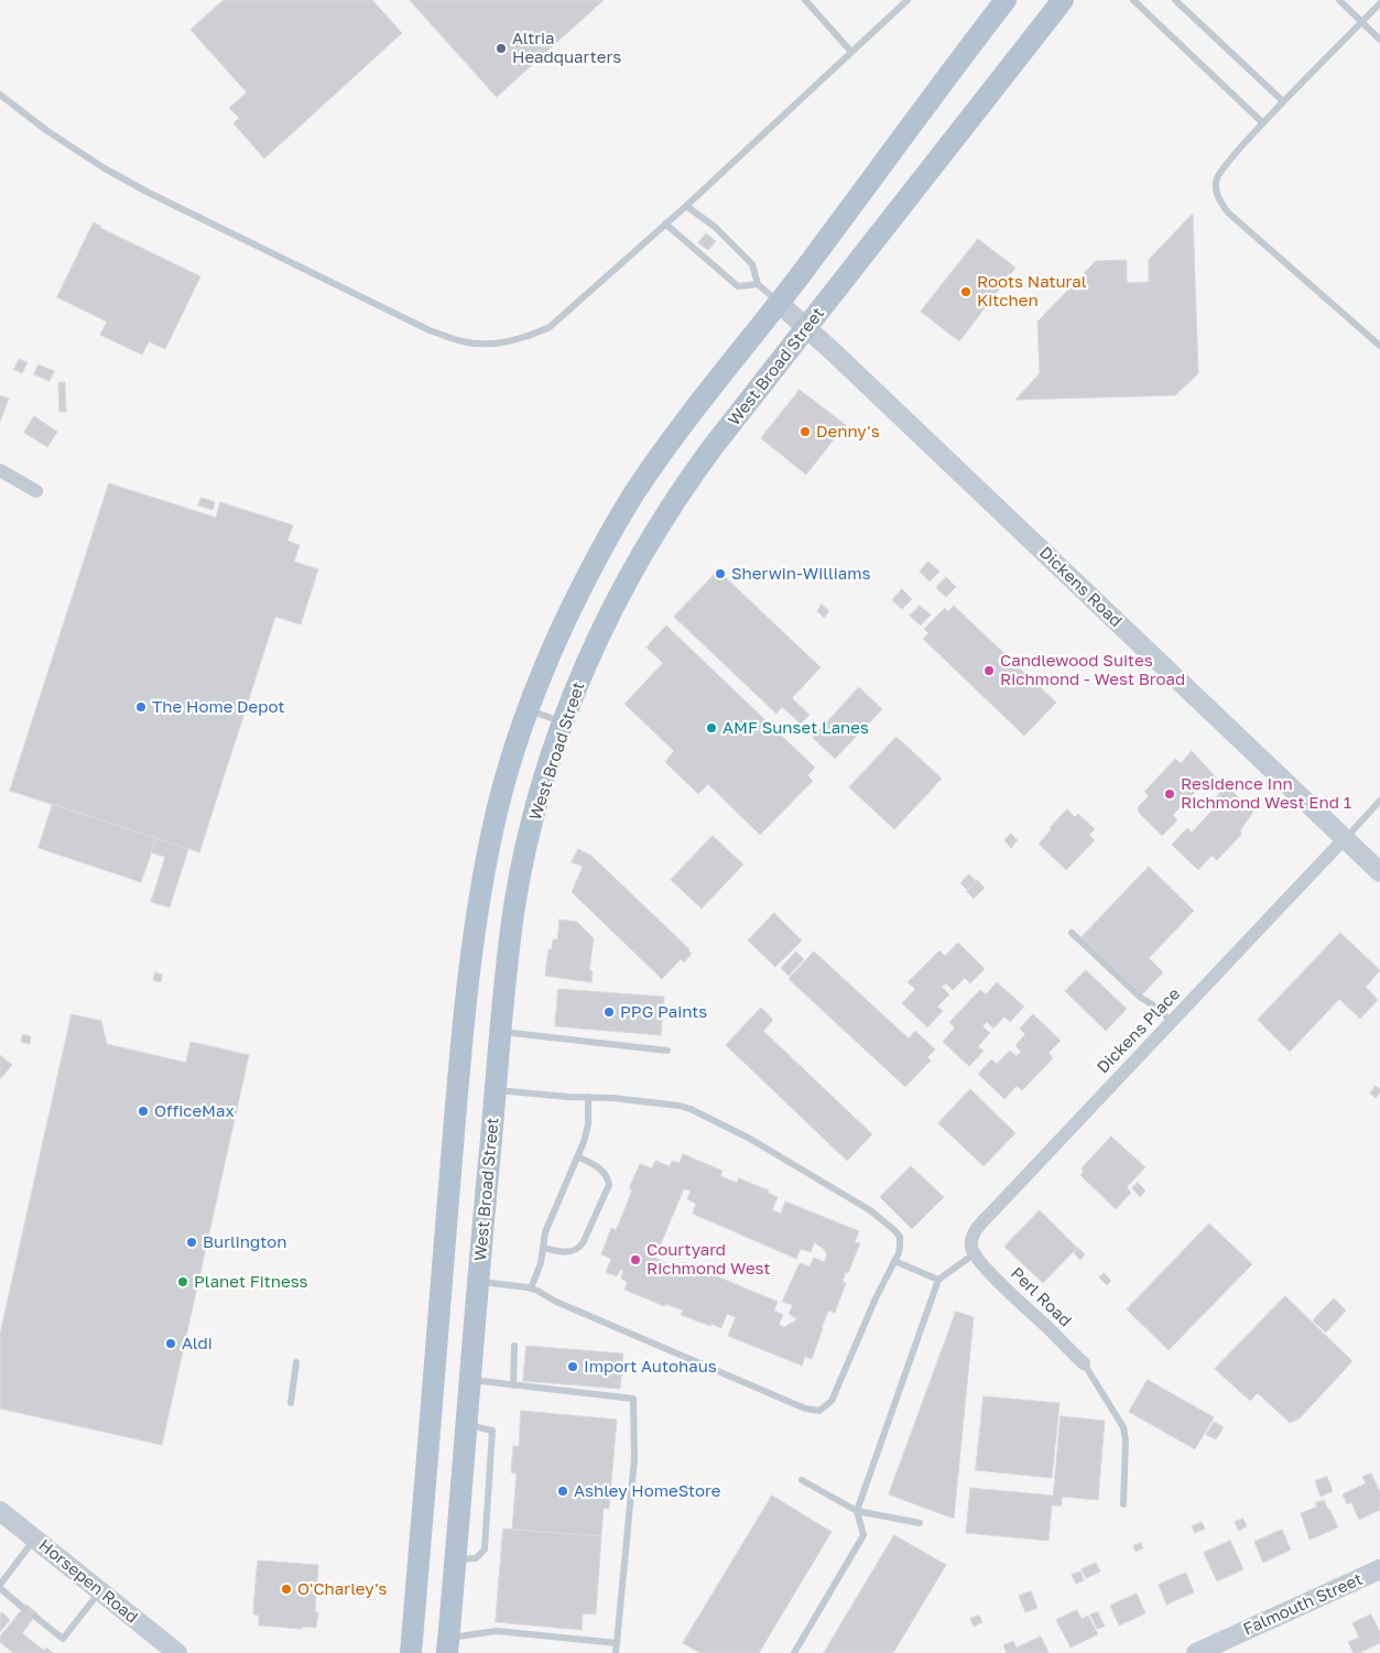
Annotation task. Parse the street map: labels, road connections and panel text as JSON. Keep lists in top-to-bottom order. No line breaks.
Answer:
{"streets":{"main road":["West Broad Street","Dickens Road","Horsepen Road","Falmouth Street"],"street":["Dickens Place","Perl Road"]},"crossings":[["West Broad Street","Dickens Road"],["Dickens Road","Dickens Place"],["Dickens Place","Perl Road"]],"places":["Altria Headquarters","Roots Natural Kitchen","Denny's","Sherwin-Williams","Candlewood Suites Richmond - West Broad","The Home Depot","AMF Sunset Lanes","Residence Inn Richmond West End 1","PPG Paints","OfficeMax","Burlington","Courtyard Richmond West","Planet Fitness","Aldi","Import Autohaus","Ashley HomeStore","O'Charley's"]}
